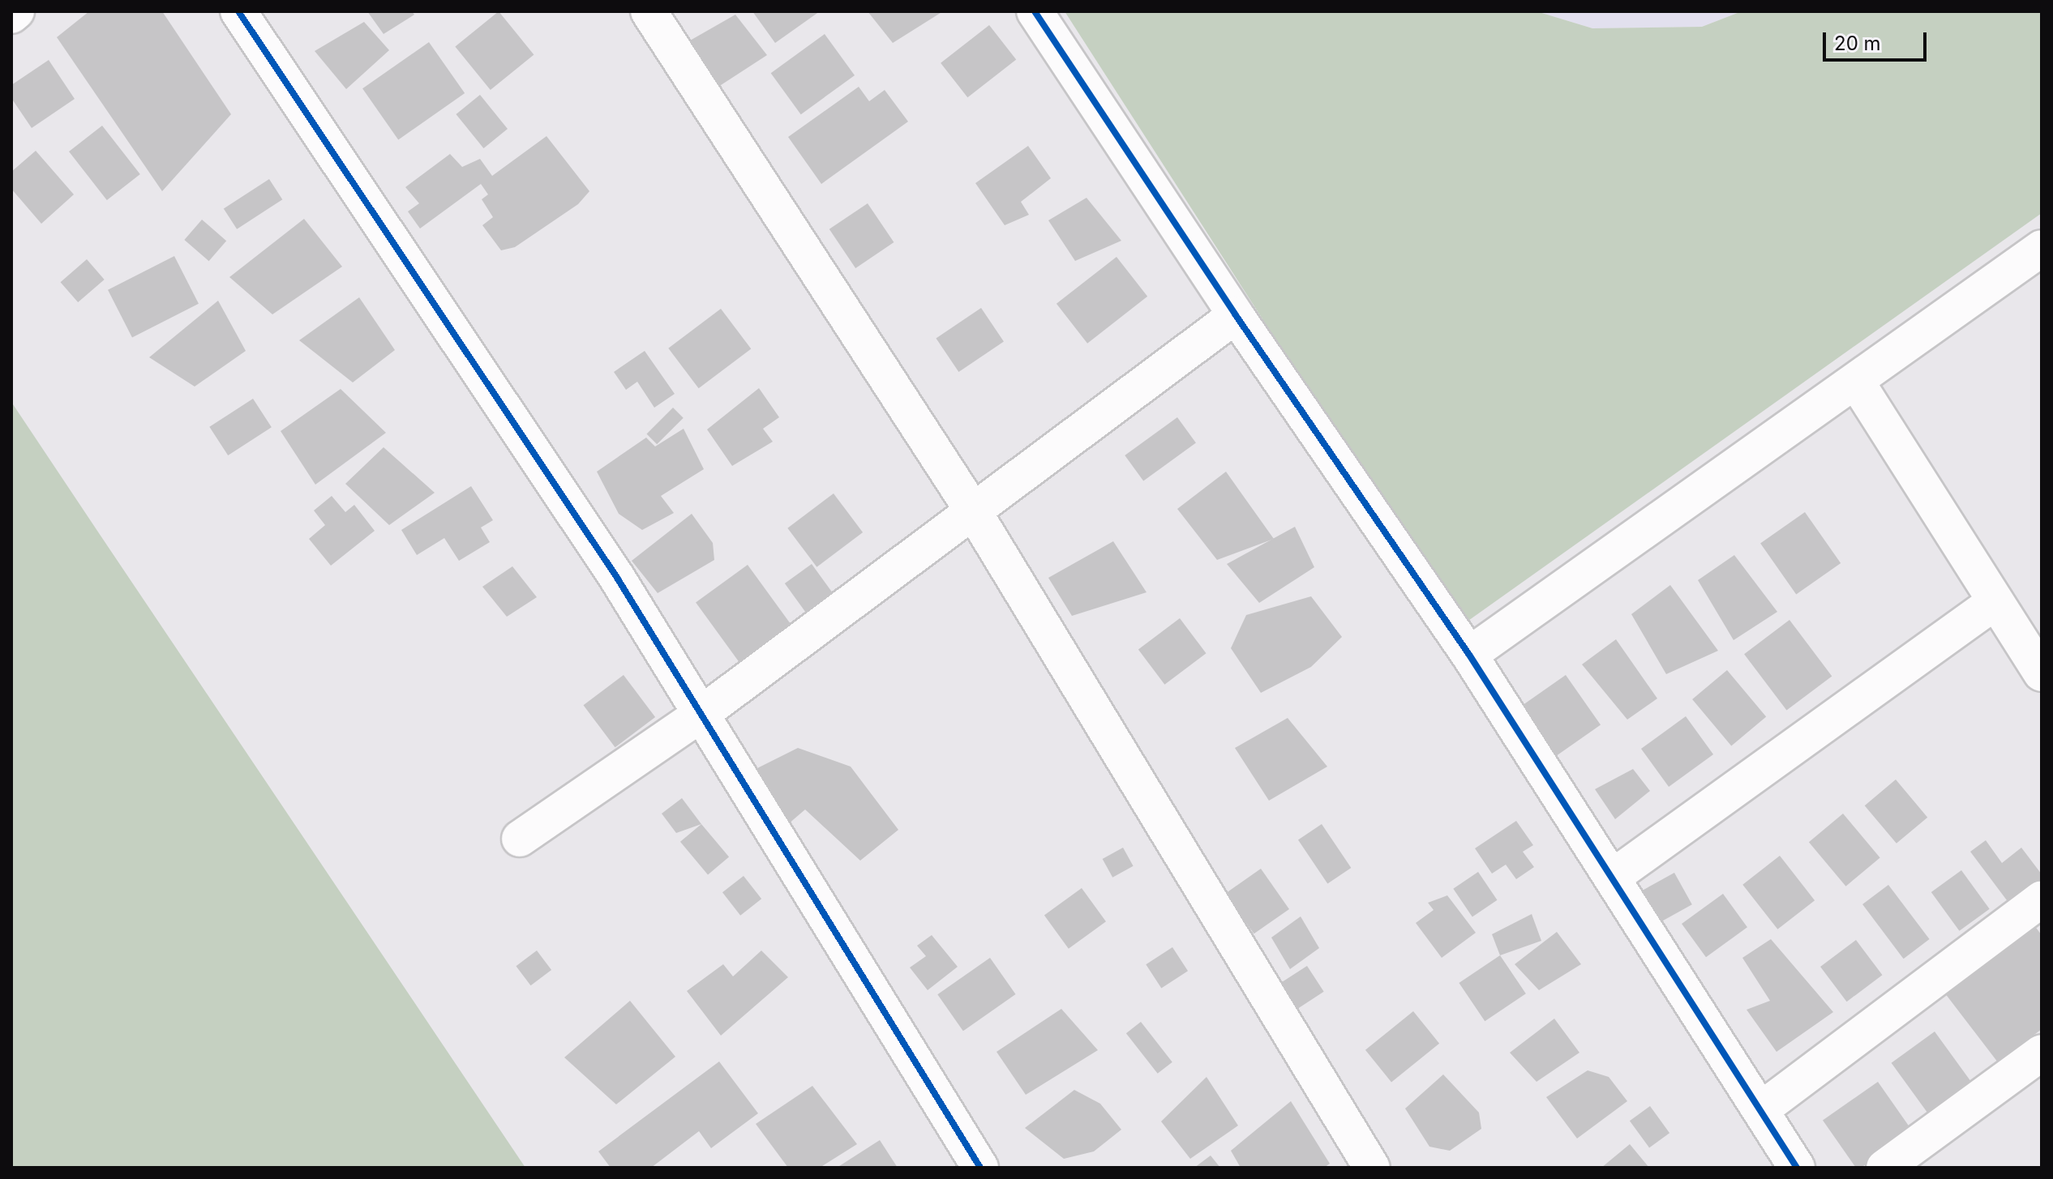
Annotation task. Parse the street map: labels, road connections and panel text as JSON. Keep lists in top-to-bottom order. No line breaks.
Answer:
{"scale_bar":"20 m"}
